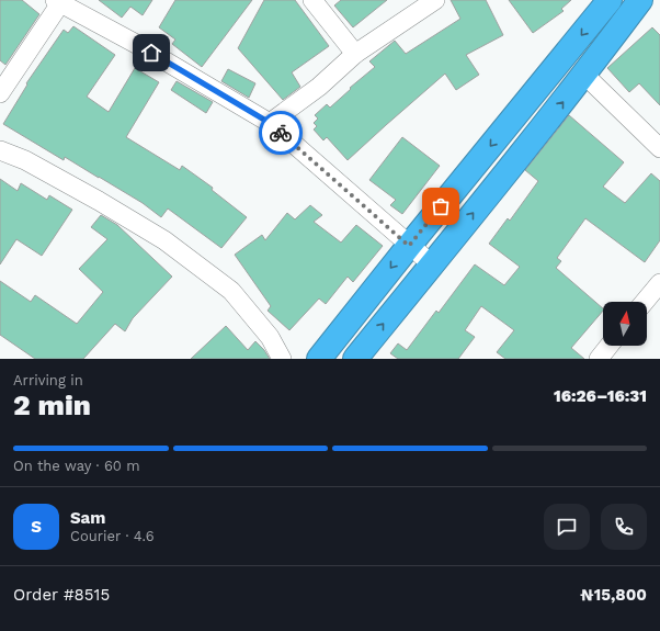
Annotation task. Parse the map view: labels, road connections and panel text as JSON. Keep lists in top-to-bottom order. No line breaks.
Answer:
{"north":"top","page":{"heading":["2 min","Arriving in","16:26–16:31"],"panel":["Sam","Courier · 4.6","Order #8515","₦15,800"],"bar":"On the way · 60 m","round":"S"}}
